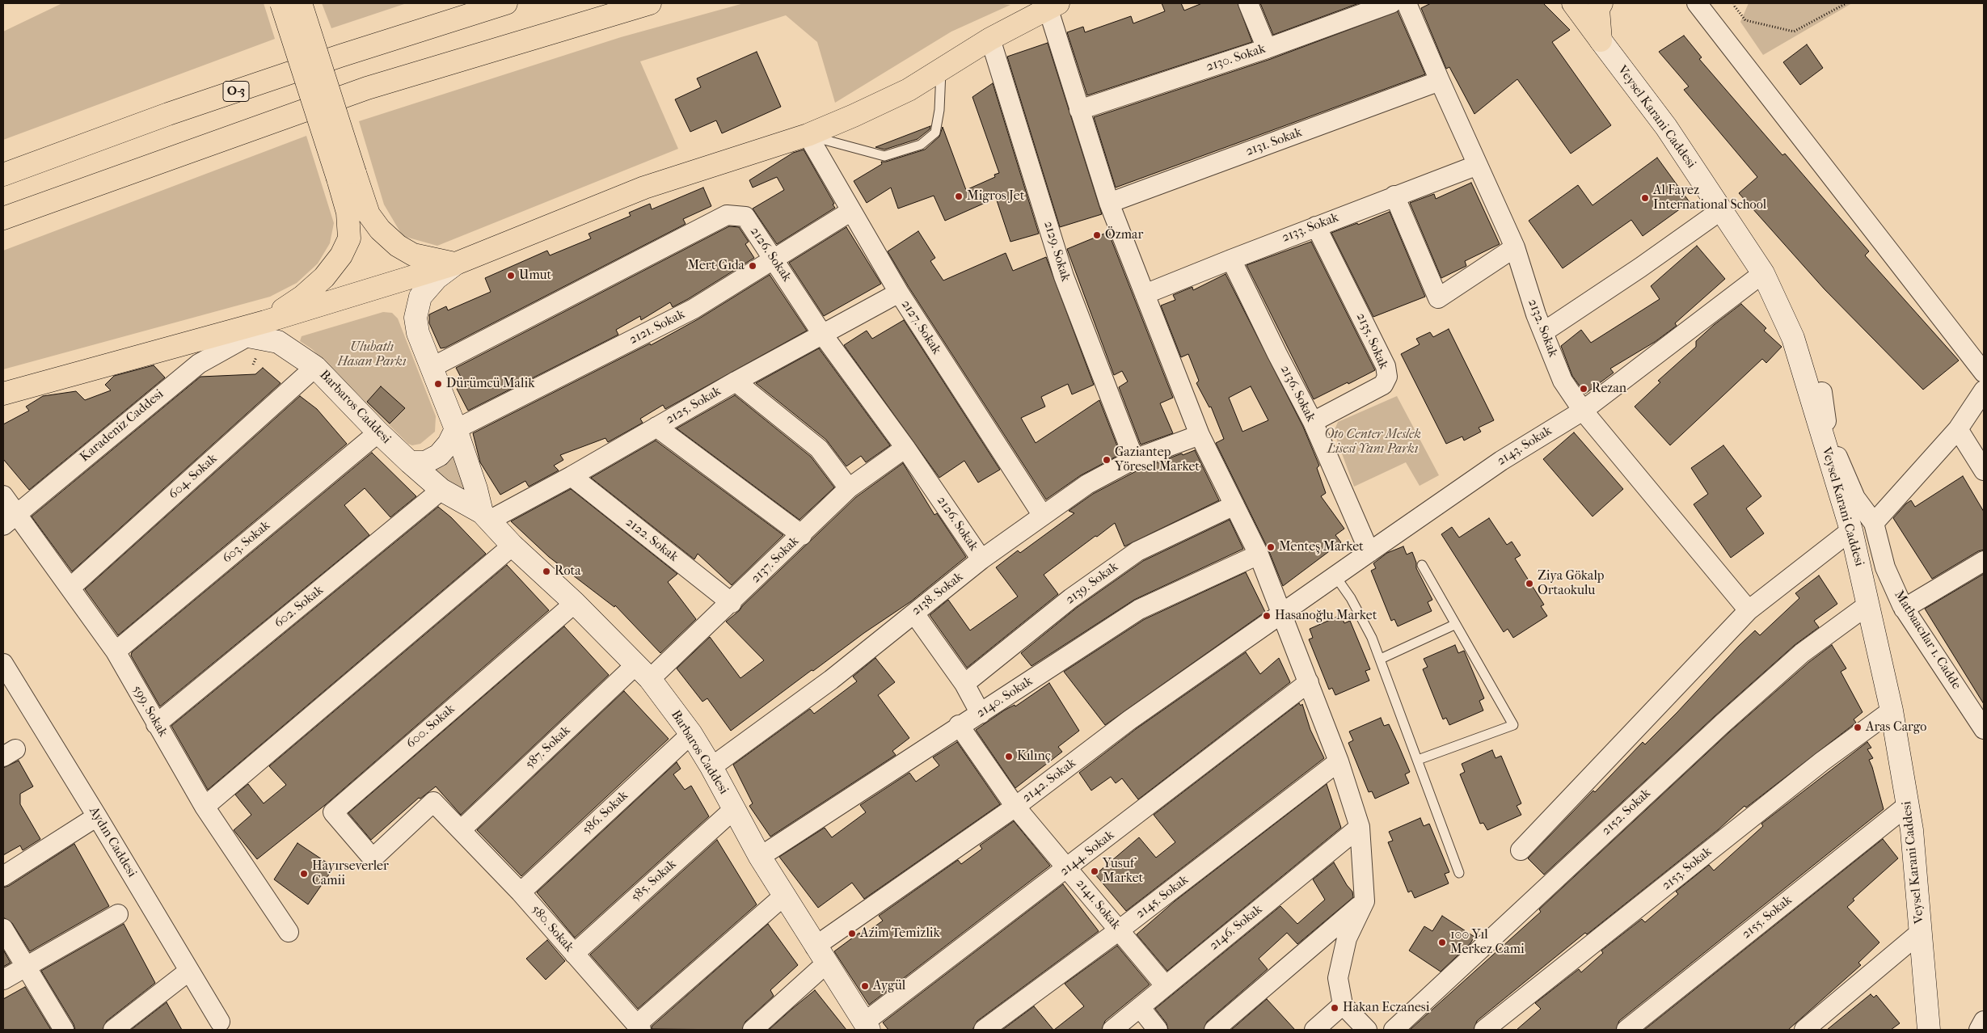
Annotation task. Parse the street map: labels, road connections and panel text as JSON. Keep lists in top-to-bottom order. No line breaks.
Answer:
{"streets":{"main road":["O-3","Veysel Karani Caddesi","Barbaros Caddesi"],"street":["2130. Sokak","2131. Sokak","2133. Sokak","2129. Sokak","2126. Sokak","2121. Sokak","2127. Sokak","2132. Sokak","2135. Sokak","2136. Sokak","2125. Sokak","Karadeniz Caddesi","2143. Sokak","604. Sokak","2122. Sokak","603. Sokak","2137. Sokak","2139. Sokak","2138. Sokak","602. Sokak","Matbaacılar 1. Cadde","2140. Sokak","599. Sokak","600. Sokak","587. Sokak","2142. Sokak","2152. Sokak","586. Sokak","Aydın Caddesi","2144. Sokak","2153. Sokak","585. Sokak","2145. Sokak","2141. Sokak","2155. Sokak","2146. Sokak","580. Sokak"]},"crossings":[["Veysel Karani Caddesi","2143. Sokak"],["Veysel Karani Caddesi","2152. Sokak"],["Veysel Karani Caddesi","2153. Sokak"],["Veysel Karani Caddesi","2155. Sokak"],["2131. Sokak","2132. Sokak"],["2133. Sokak","2132. Sokak"],["2133. Sokak","2135. Sokak"],["2133. Sokak","2136. Sokak"],["2129. Sokak","2138. Sokak"],["2126. Sokak","2121. Sokak"],["2126. Sokak","2125. Sokak"],["2126. Sokak","Barbaros Caddesi"],["2126. Sokak","2137. Sokak"],["2126. Sokak","2138. Sokak"],["2121. Sokak","2127. Sokak"],["2121. Sokak","Barbaros Caddesi"],["2127. Sokak","2125. Sokak"],["2127. Sokak","2138. Sokak"],["2132. Sokak","2143. Sokak"],["2135. Sokak","2136. Sokak"],["2136. Sokak","2143. Sokak"],["2125. Sokak","Barbaros Caddesi"],["2125. Sokak","2122. Sokak"],["Barbaros Caddesi","Karadeniz Caddesi"],["Barbaros Caddesi","604. Sokak"],["Barbaros Caddesi","603. Sokak"],["Barbaros Caddesi","2137. Sokak"],["Barbaros Caddesi","2138. Sokak"],["Barbaros Caddesi","602. Sokak"],["Barbaros Caddesi","2140. Sokak"],["Barbaros Caddesi","600. Sokak"],["Barbaros Caddesi","587. Sokak"],["Barbaros Caddesi","2142. Sokak"],["Barbaros Caddesi","586. Sokak"],["Barbaros Caddesi","2144. Sokak"],["Barbaros Caddesi","585. Sokak"],["Karadeniz Caddesi","599. Sokak"],["2143. Sokak","2142. Sokak"],["604. Sokak","599. Sokak"],["2122. Sokak","2137. Sokak"],["603. Sokak","599. Sokak"],["2137. Sokak","587. Sokak"],["602. Sokak","599. Sokak"],["2140. Sokak","2141. Sokak"],["600. Sokak","580. Sokak"],["587. Sokak","580. Sokak"],["2142. Sokak","2141. Sokak"],["586. Sokak","580. Sokak"],["2144. Sokak","2141. Sokak"],["585. Sokak","580. Sokak"],["2145. Sokak","2141. Sokak"],["2141. Sokak","2146. Sokak"]],"parks":["Ulubatlı Hasan Parkı","Oto Center Meslek Lisesi Yanı Parkı"],"places":["Migros Jet","Al Fayez International School","Özmar","Mert Gıda","Umut","Dürümcü Malik","Rezan","Gaziantep Yöresel Market","Menteş Market","Rota","Ziya Gökalp Ortaokulu","Hasanoğlu Market","Aras Cargo","Kılınç","Yusuf Market","Hayırseverler Camii","Azim Temizlik","100 Yıl Merkez Cami","Aygül","Hakan Eczanesi"]}
